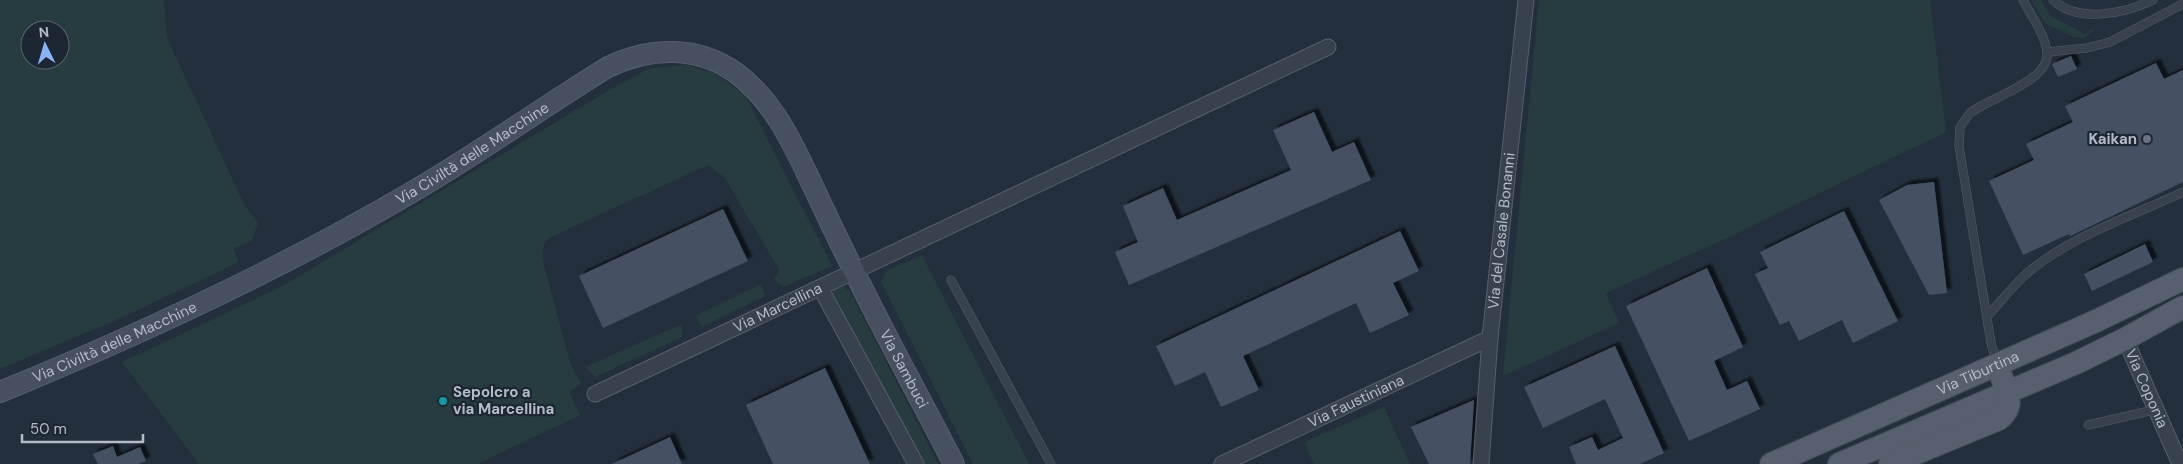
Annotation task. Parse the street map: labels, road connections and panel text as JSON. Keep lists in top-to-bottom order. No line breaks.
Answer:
{"streets":{"main road":["Via Tiburtina"],"street":["Via Civiltà delle Macchine","Via del Casale Bonanni","Via Marcellina","Via Sambuci","Via Coponia","Via Faustiniana"]},"crossings":[["Via Civiltà delle Macchine","Via Marcellina"],["Via Civiltà delle Macchine","Via Sambuci"],["Via del Casale Bonanni","Via Faustiniana"],["Via Marcellina","Via Sambuci"],["Via Tiburtina","Via Coponia"]],"places":["Kaikan","Sepolcro a via Marcellina"],"scale_bar":"50 m","north":"top"}
